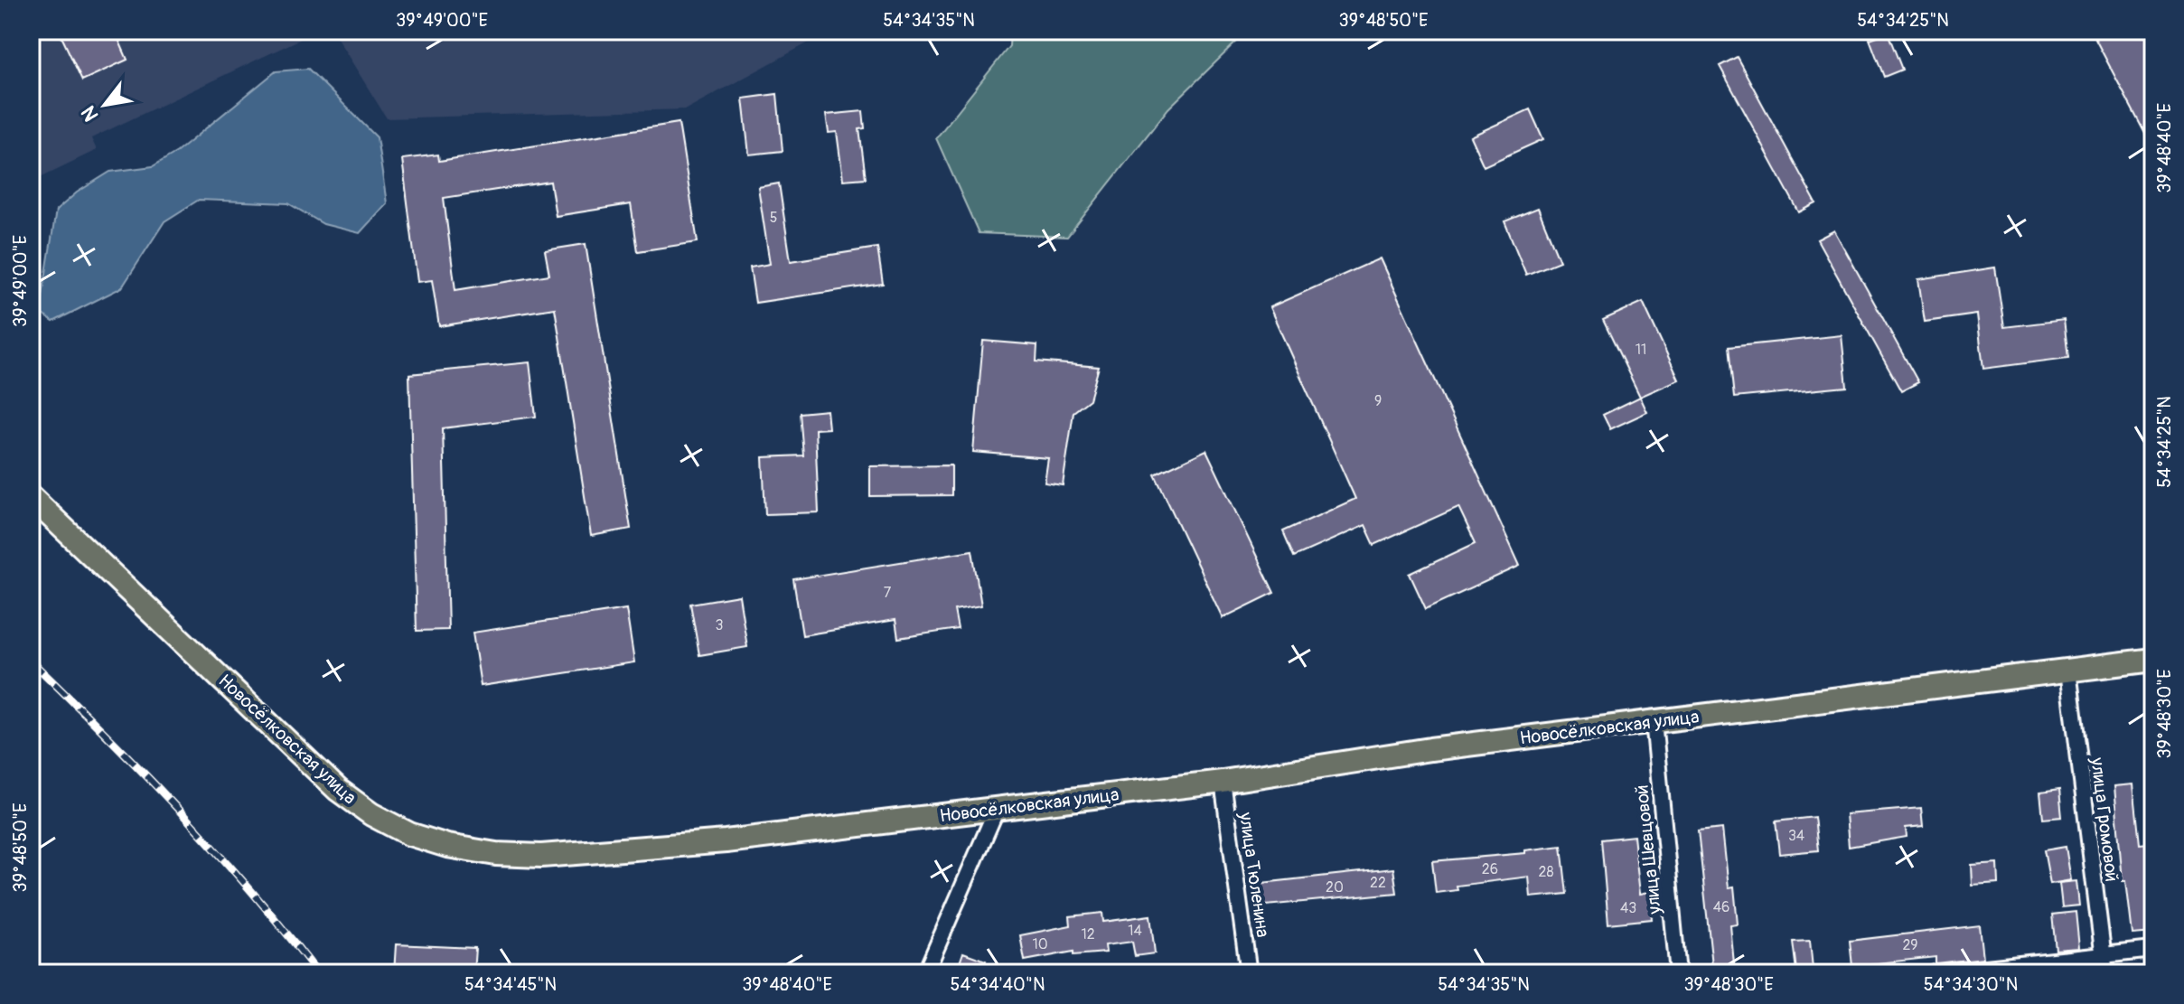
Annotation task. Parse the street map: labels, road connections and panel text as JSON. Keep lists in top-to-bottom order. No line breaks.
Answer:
{"streets":{"main road":["Новосёлковская улица"],"street":["улица Громовой","улица Шевцовой","улица Тюленина"]},"crossings":[["Новосёлковская улица","улица Громовой"],["Новосёлковская улица","улица Шевцовой"],["Новосёлковская улица","улица Тюленина"]],"house_numbers":["5","11","9","7","3","34","26","28","22","20","46","43","14","12","10","29"],"north":"bottom left","coordinates":["39°49'00\"E","54°34'35\"N","39°48'50\"E","54°34'25\"N","39°48'40\"E","39°48'30\"E","54°34'45\"N","54°34'40\"N","54°34'30\"N"]}
